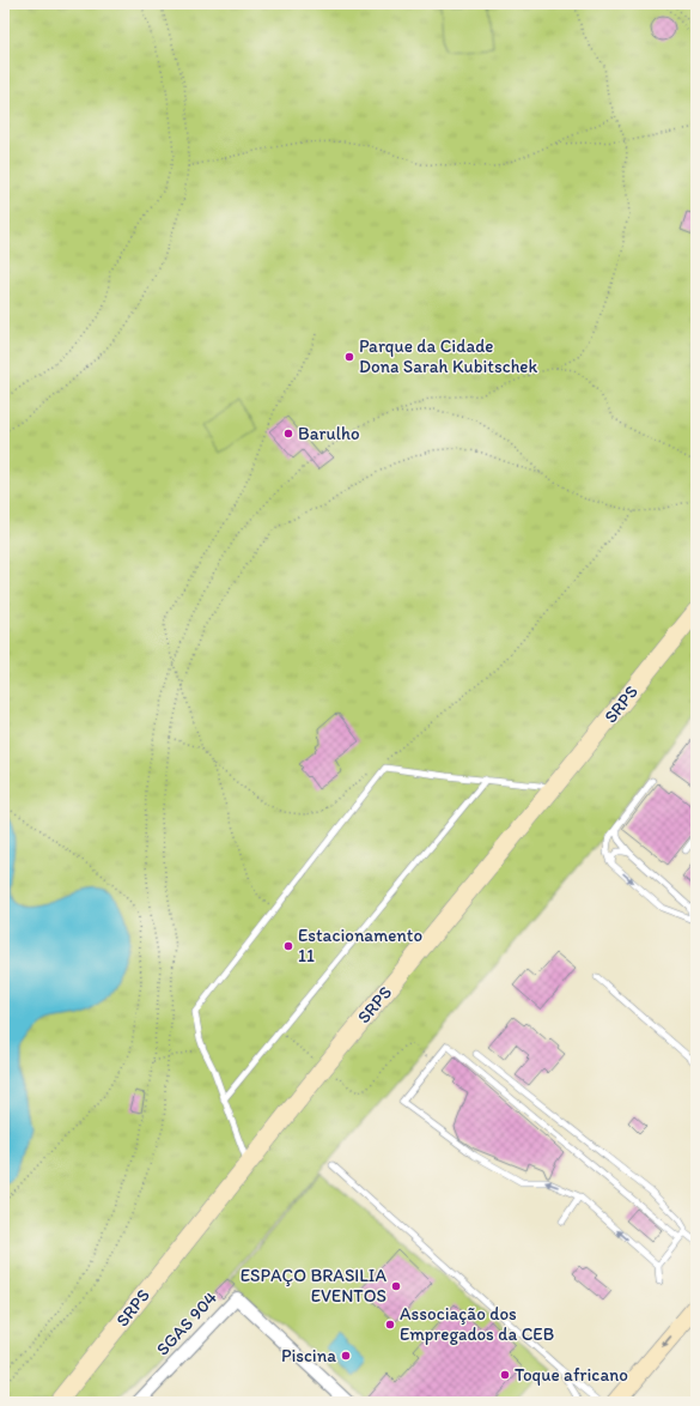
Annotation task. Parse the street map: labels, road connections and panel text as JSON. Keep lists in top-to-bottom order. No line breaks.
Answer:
{"streets":{"main road":["SRPS"],"street":["SGAS 904"]},"places":["Parque da Cidade Dona Sarah Kubitschek","Barulho","Estacionamento 11","ESPAÇO BRASILIA EVENTOS","Associação dos Empregados da CEB","Piscina","Toque africano"]}
